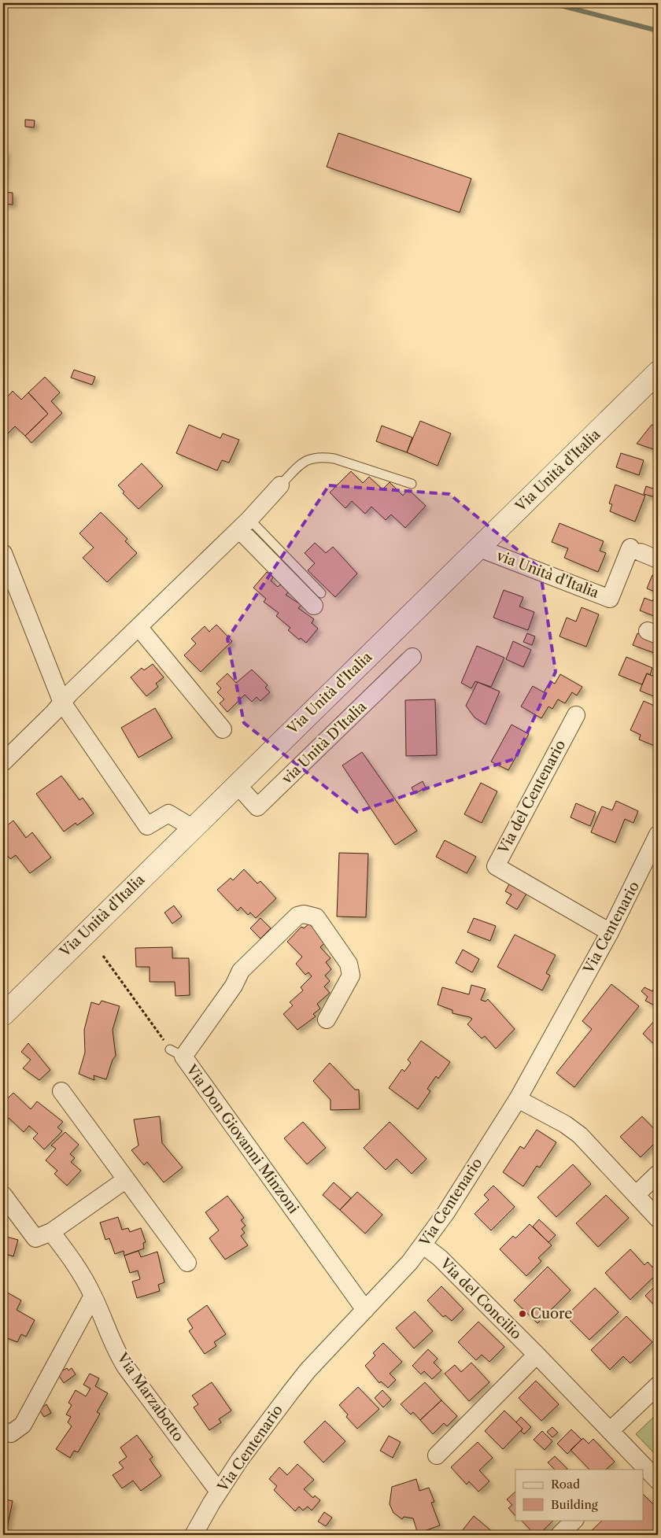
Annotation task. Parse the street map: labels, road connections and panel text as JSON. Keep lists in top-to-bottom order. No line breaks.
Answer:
{"streets":{"street":["Via Unità d'Italia","via Unità d'Italia","via Unità D'Italia","Via del Centenario","Via Centenario","Via Don Giovanni Minzoni","Via del Concilio","Via Marzabotto"]},"crossings":[["Via Unità d'Italia","via Unità d'Italia"],["Via Unità d'Italia","via Unità D'Italia"],["Via del Centenario","Via Centenario"],["Via Centenario","Via Don Giovanni Minzoni"],["Via Centenario","Via del Concilio"],["Via Centenario","Via Marzabotto"]],"places":["Cuore"],"legend":["Road","Building"]}
